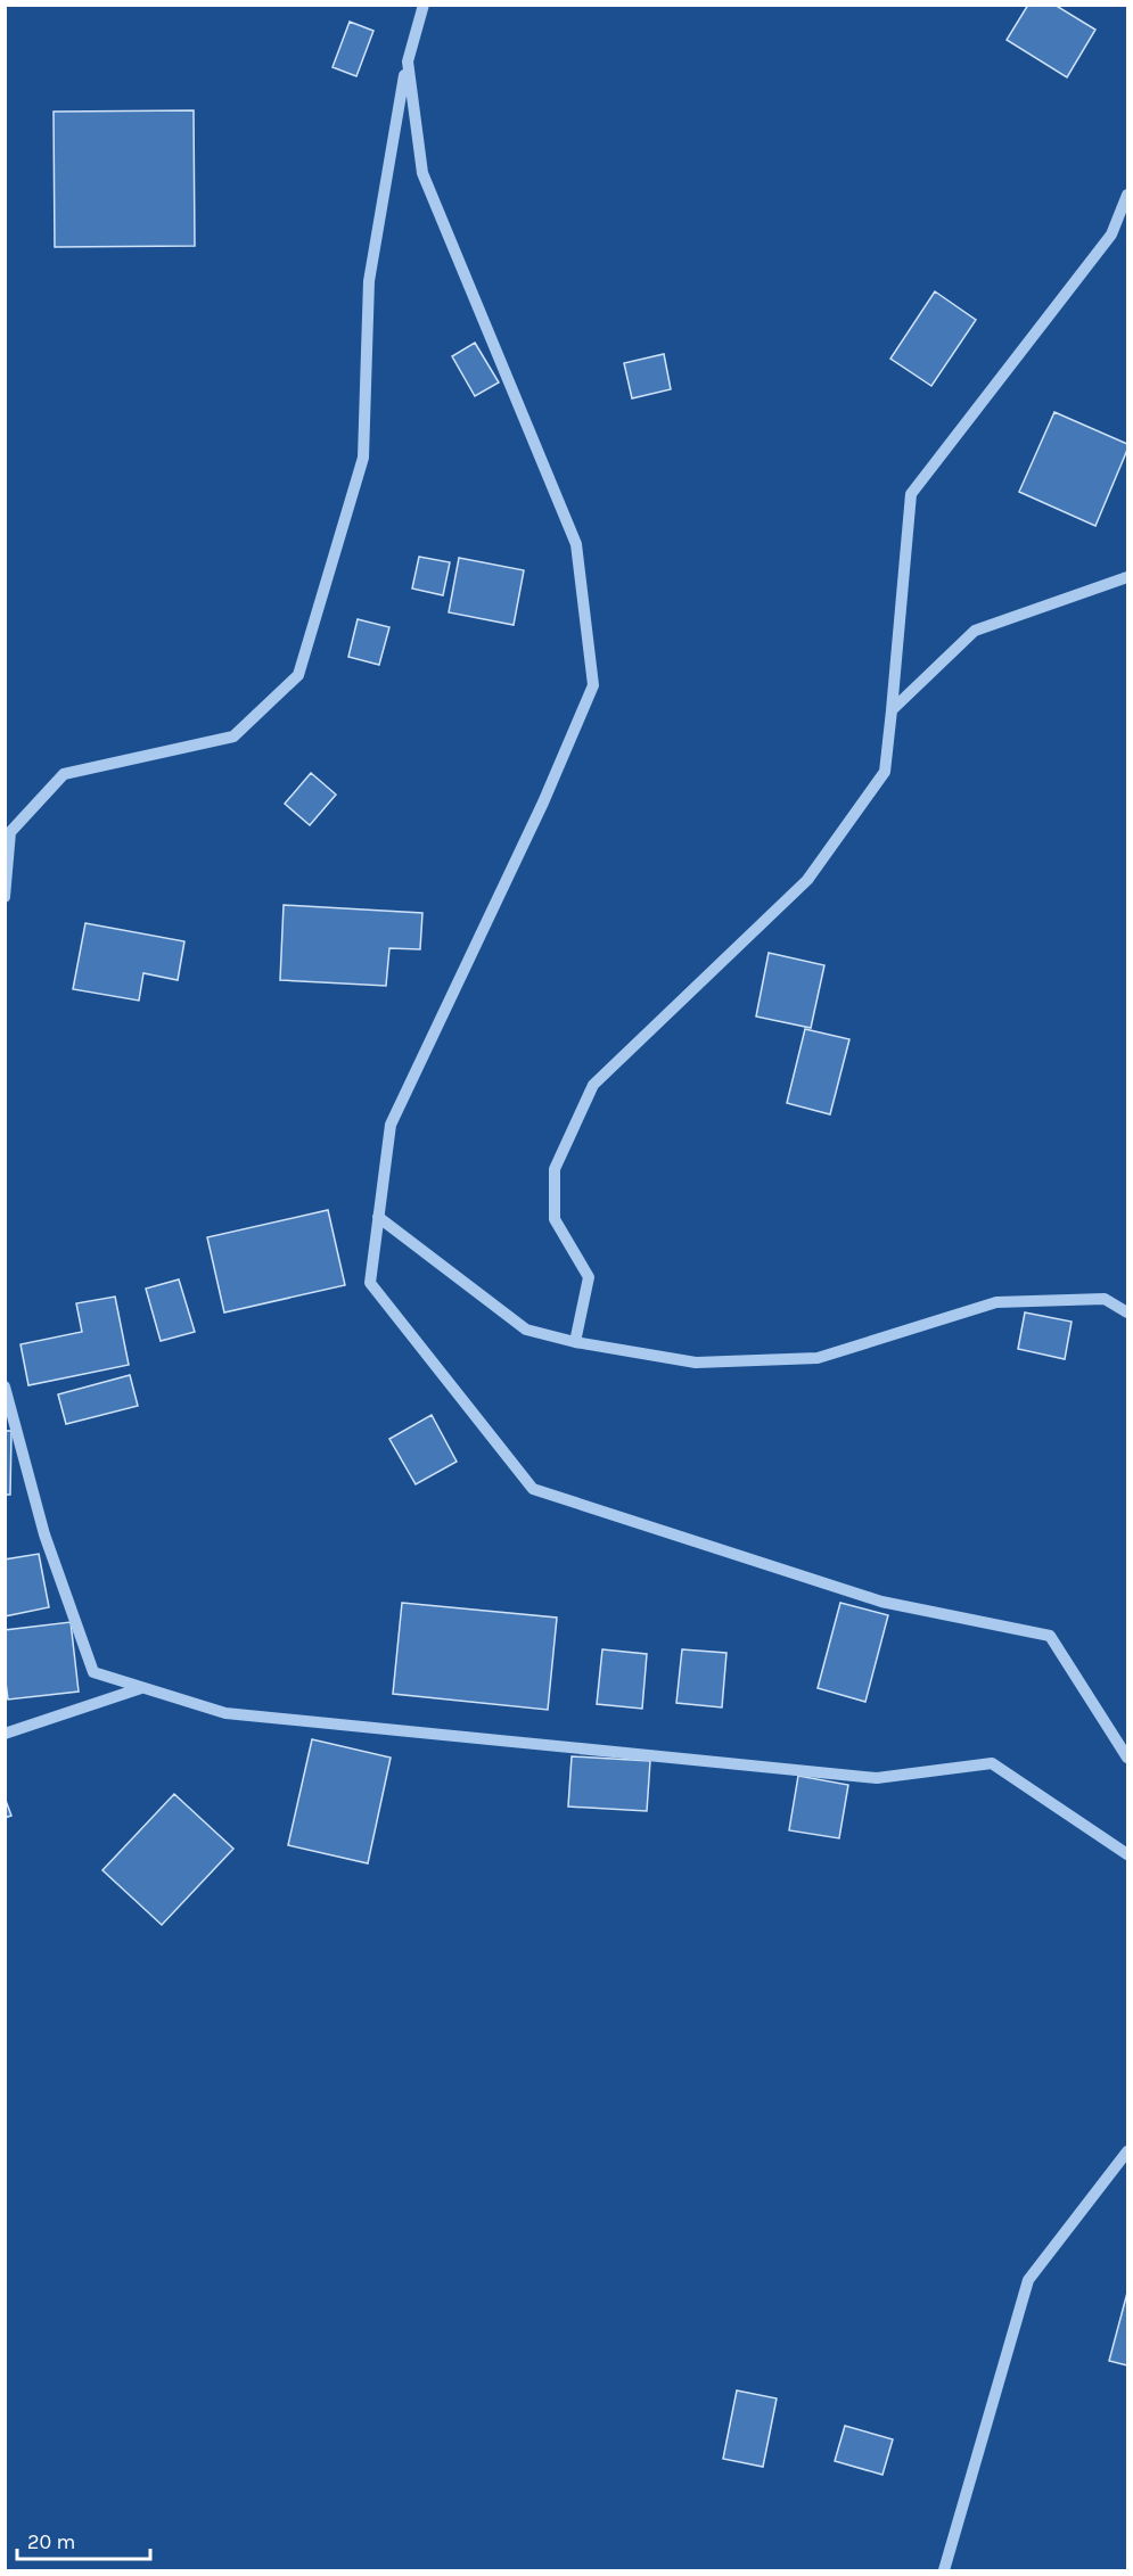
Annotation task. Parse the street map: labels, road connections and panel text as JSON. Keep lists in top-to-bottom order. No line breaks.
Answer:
{"scale_bar":"20 m"}
